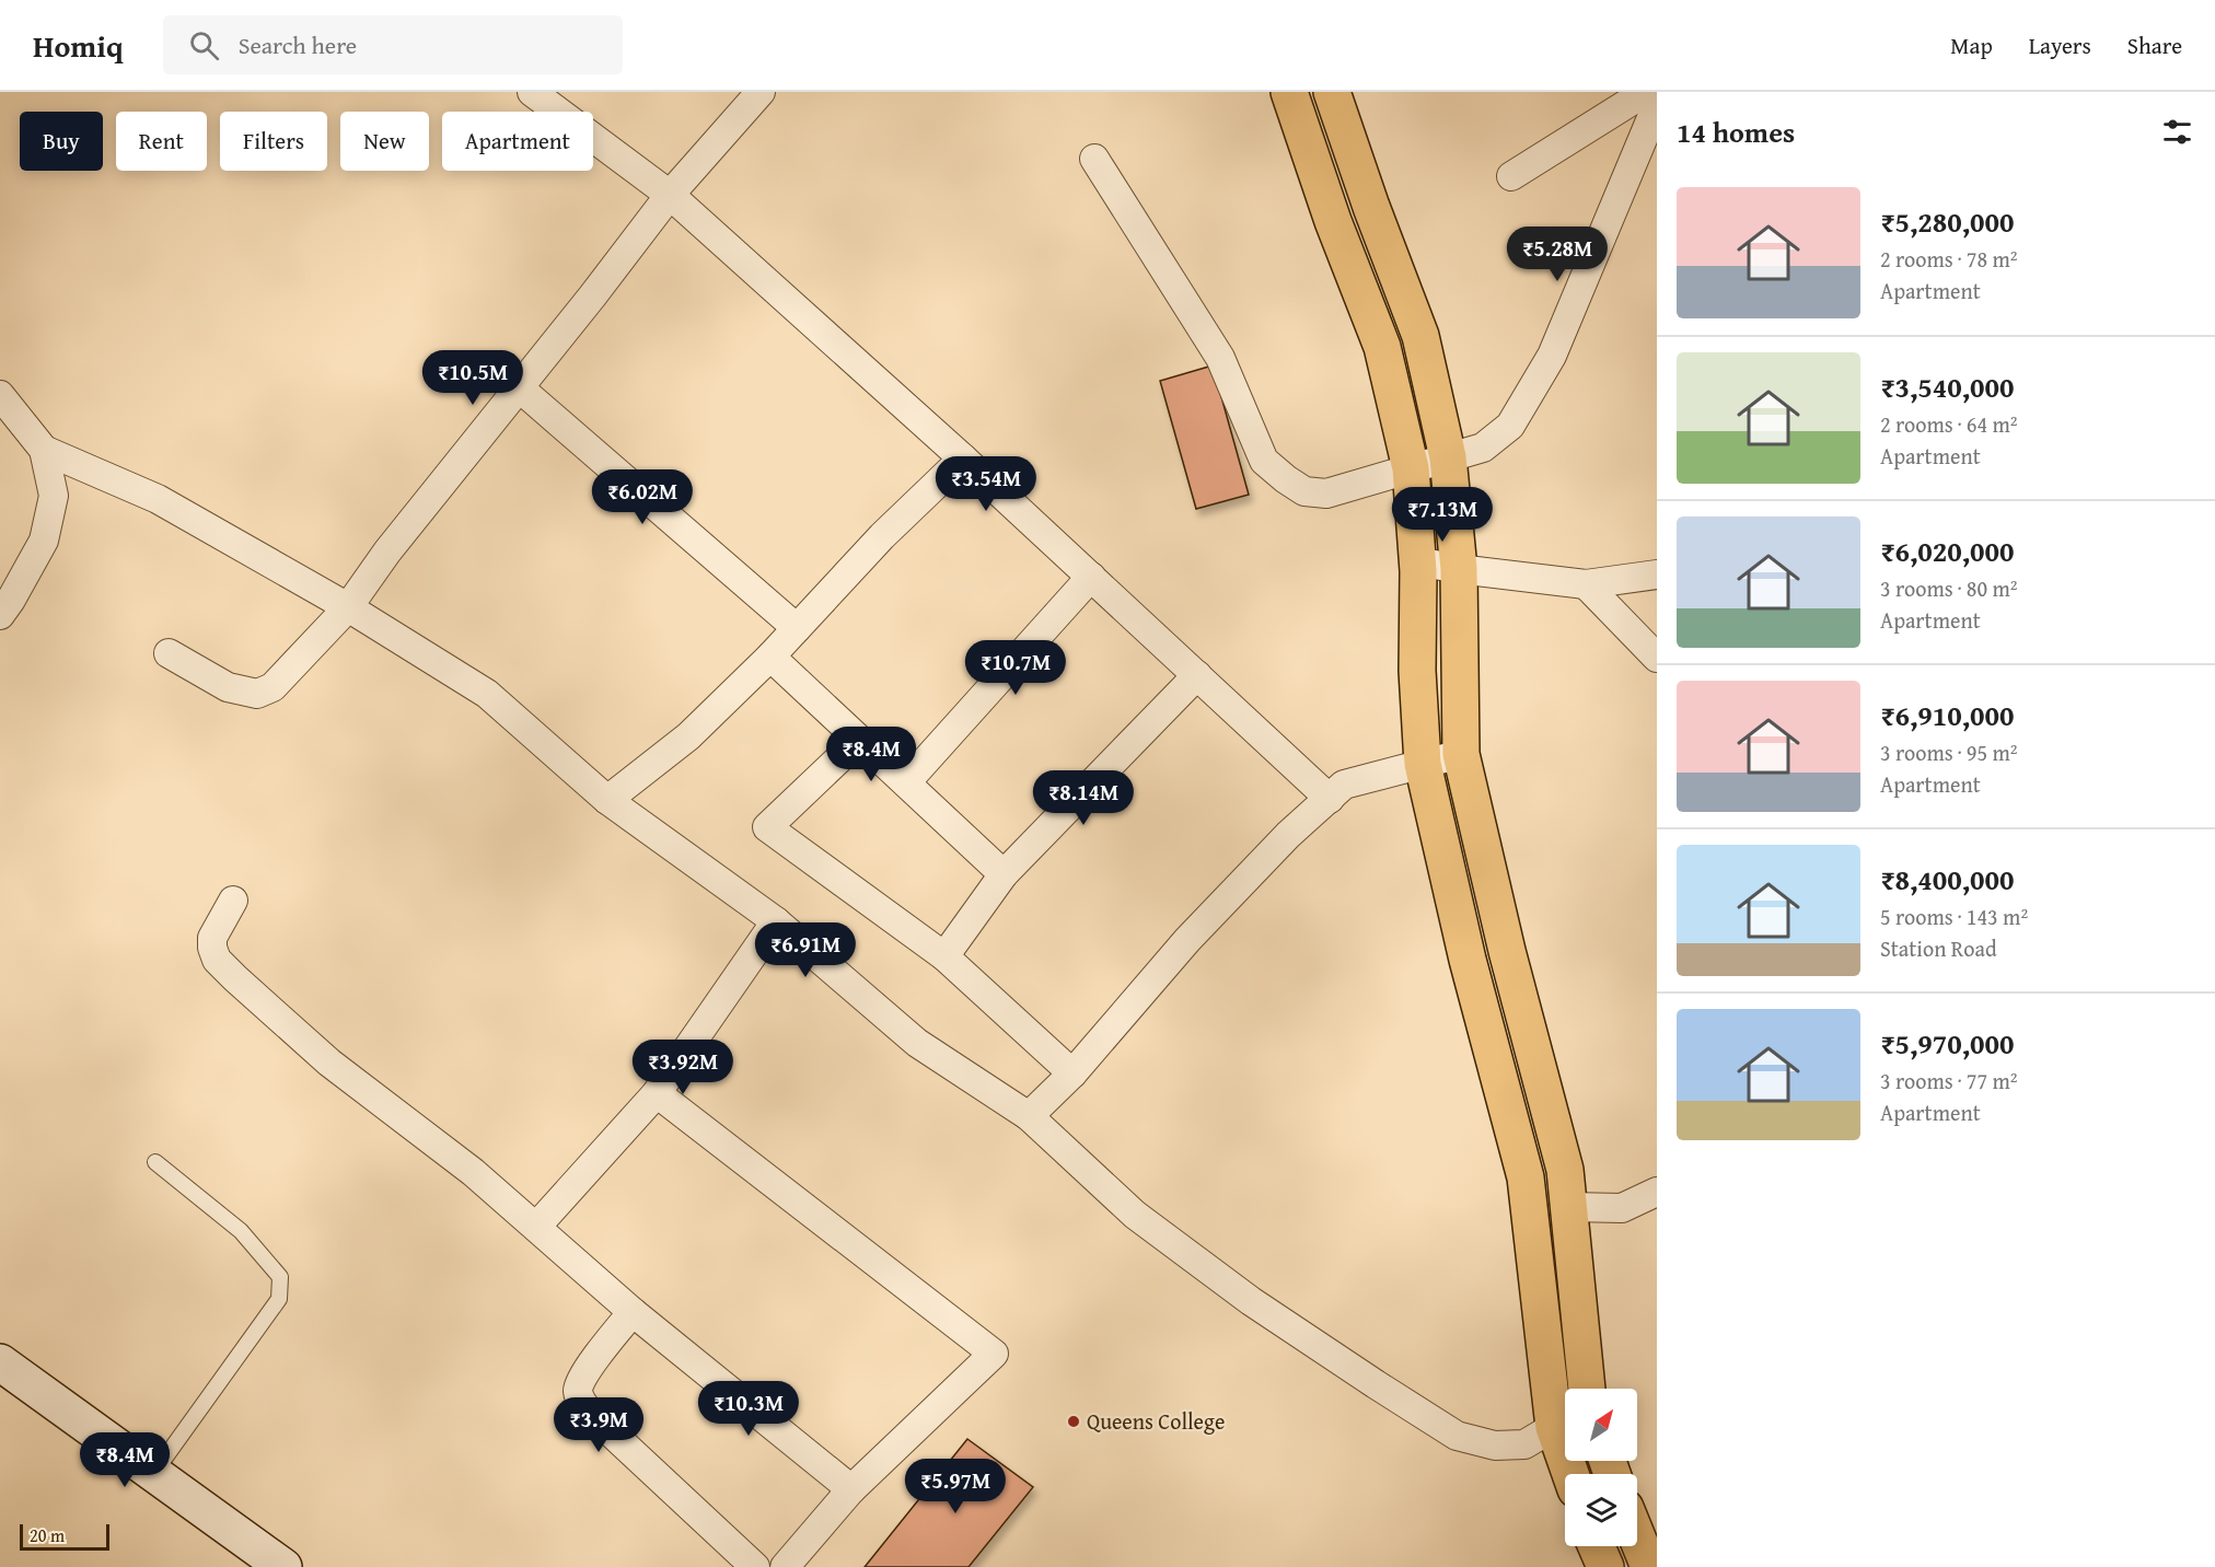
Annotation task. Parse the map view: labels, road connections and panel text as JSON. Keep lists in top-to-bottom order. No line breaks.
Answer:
{"places":["Queens College"],"scale_bar":"20 m","north":"top right","page":{"header":"Homiq","search":"Search here","nav":["Map","Layers","Share"],"heading":"14 homes","chip":["Buy","Rent","Filters","New","Apartment"],"list":[{"name":"₹5,280,000","note":"2 rooms · 78 m² · Apartment"},{"name":"₹3,540,000","note":"2 rooms · 64 m² · Apartment"},{"name":"₹6,020,000","note":"3 rooms · 80 m² · Apartment"},{"name":"₹6,910,000","note":"3 rooms · 95 m² · Apartment"},{"name":"₹8,400,000","note":"5 rooms · 143 m² · Station Road"},{"name":"₹5,970,000","note":"3 rooms · 77 m² · Apartment"}],"price":["₹5.28M","₹10.5M","₹3.54M","₹6.02M","₹7.13M","₹10.7M","₹8.4M","₹8.14M","₹6.91M","₹3.92M","₹10.3M","₹3.9M","₹8.4M","₹5.97M"],"scale":"20 m"}}
